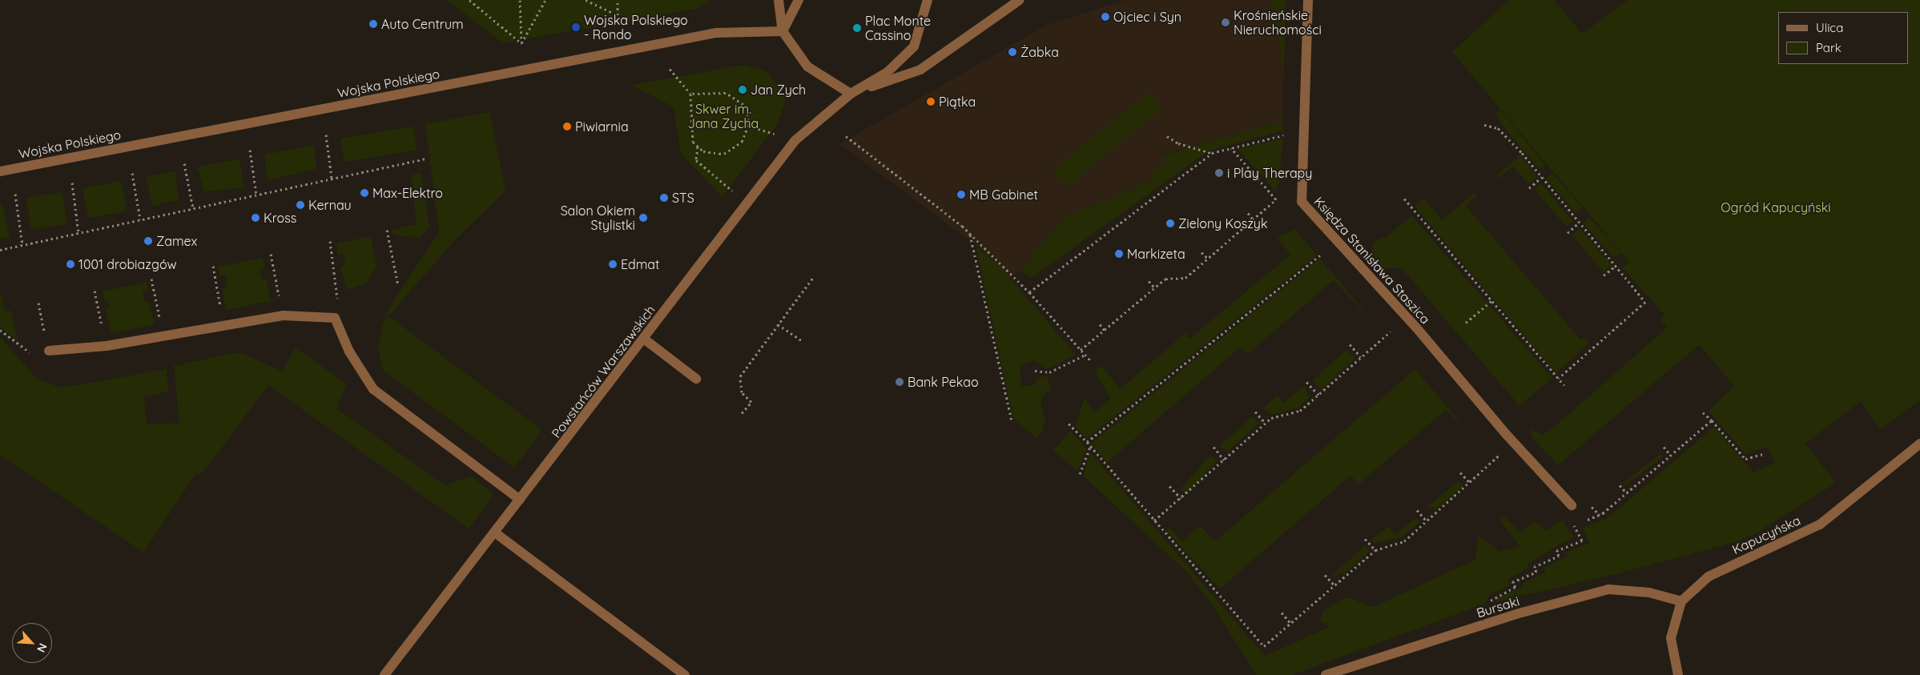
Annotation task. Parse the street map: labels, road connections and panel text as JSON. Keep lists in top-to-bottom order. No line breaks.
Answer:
{"streets":{"street":["Wojska Polskiego","Księdza Stanisława Staszica","Powstańców Warszawskich","Kapucyńska","Bursaki"]},"crossings":[["Kapucyńska","Bursaki"]],"parks":["Skwer im. Jana Zycha","Ogród Kapucyński"],"places":["Ojciec i Syn","Krośnieńskie Nieruchomości","Auto Centrum","Wojska Polskiego - Rondo","Plac Monte Cassino","Żabka","Jan Zych","Piątka","Piwiarnia","i Play Therapy","Max-Elektro","MB Gabinet","STS","Kernau","Kross","Salon Okiem Stylistki","Zielony Koszyk","Zamex","Markizeta","1001 drobiazgów","Edmat","Bank Pekao"],"legend":["Ulica","Park"],"north":"bottom right"}
